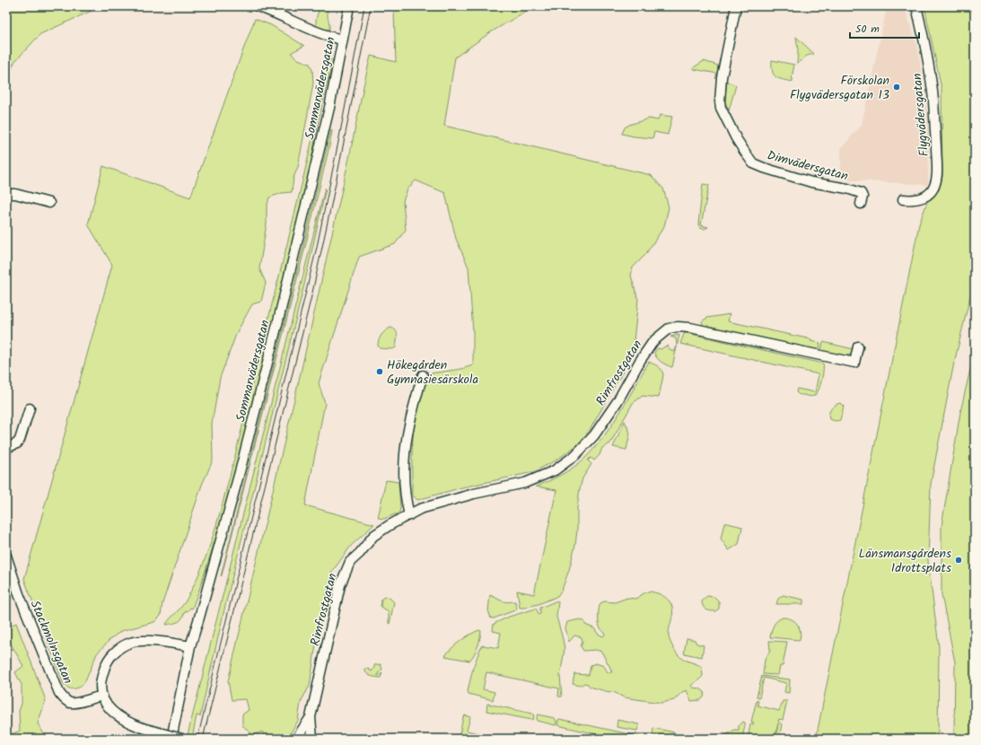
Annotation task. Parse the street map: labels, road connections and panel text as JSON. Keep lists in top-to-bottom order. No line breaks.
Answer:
{"streets":{"street":["Sommarvädersgatan","Flygvädersgatan","Dimvädersgatan","Rimfrostgatan","Stackmolnsgatan"]},"places":["Förskolan Flygvädersgatan 13","Hökegården Gymnasiesärskola","Länsmansgårdens Idrottsplats"],"scale_bar":"50 m"}
